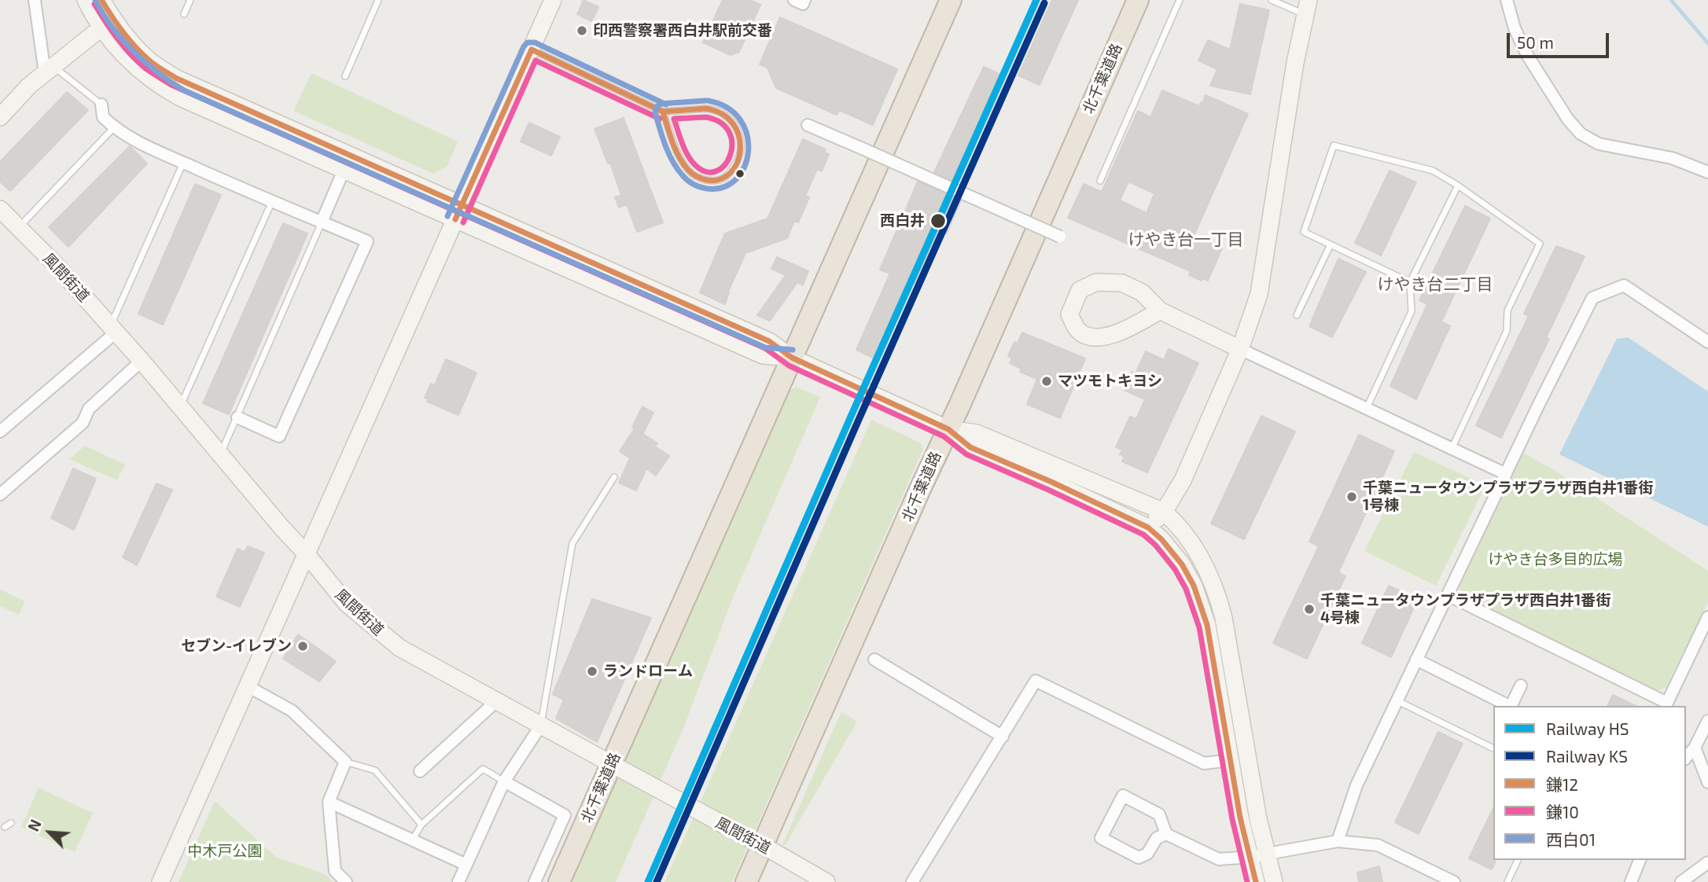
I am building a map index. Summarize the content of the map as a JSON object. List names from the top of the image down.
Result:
{
  "streets": {
    "highway": ["北千葉道路"],
    "street": ["風間街道"]
  },
  "districts": ["けやき台一丁目", "けやき台二丁目"],
  "parks": ["けやき台多目的広場", "中木戸公園"],
  "places": [
    "印西警察署西白井駅前交番",
    "西白井",
    "マツモトキヨシ",
    "千葉ニュータウンプラザプラザ西白井1番街 1号棟",
    "千葉ニュータウンプラザプラザ西白井1番街 4号棟",
    "セブン-イレブン",
    "ランドローム"
  ],
  "lines": [
    "rail line HS",
    "transit line 鎌12",
    "transit line 西白01",
    "rail line KS",
    "transit line 鎌10"
  ],
  "legend": [
    "Railway HS",
    "Railway KS",
    "鎌12",
    "鎌10",
    "西白01"
  ],
  "scale_bar": "50 m",
  "north": "top left"
}
